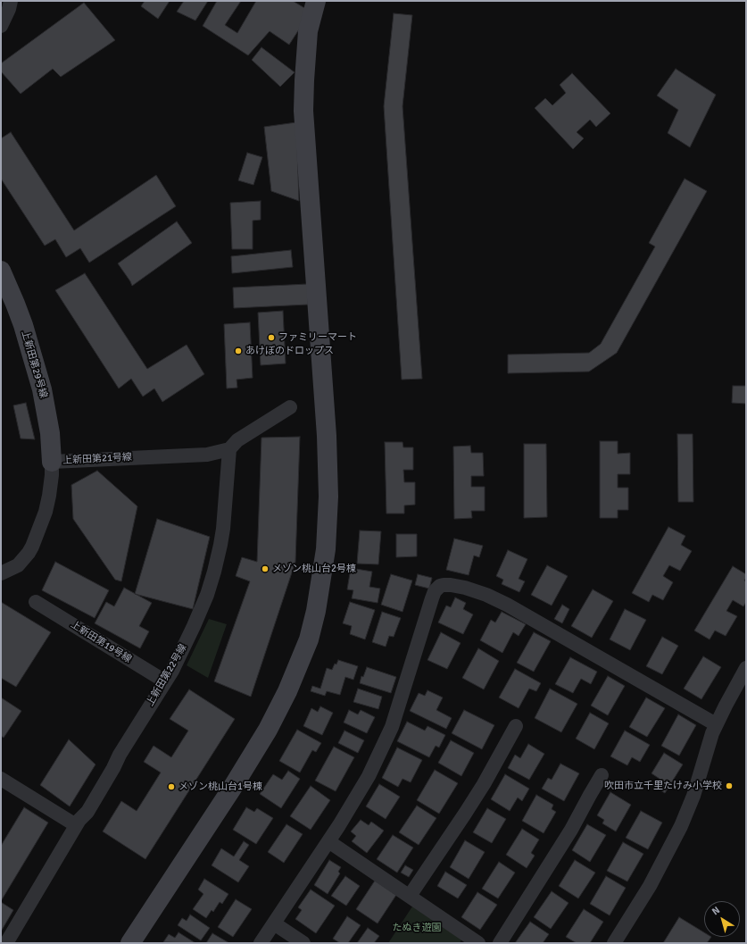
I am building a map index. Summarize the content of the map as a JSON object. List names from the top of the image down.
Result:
{
  "streets": {
    "street": [
      "上新田第29号線",
      "上新田第21号線",
      "上新田第19号線",
      "上新田第22号線"
    ]
  },
  "crossings": [
    ["上新田第29号線", "上新田第21号線"],
    ["上新田第21号線", "上新田第22号線"],
    ["上新田第19号線", "上新田第22号線"]
  ],
  "parks": ["たぬき遊園"],
  "places": [
    "ファミリーマート",
    "あけぼのドロップス",
    "メゾン桃山台2号棟",
    "吹田市立千里たけみ小学校",
    "メゾン桃山台1号棟"
  ],
  "north": "top left"
}
